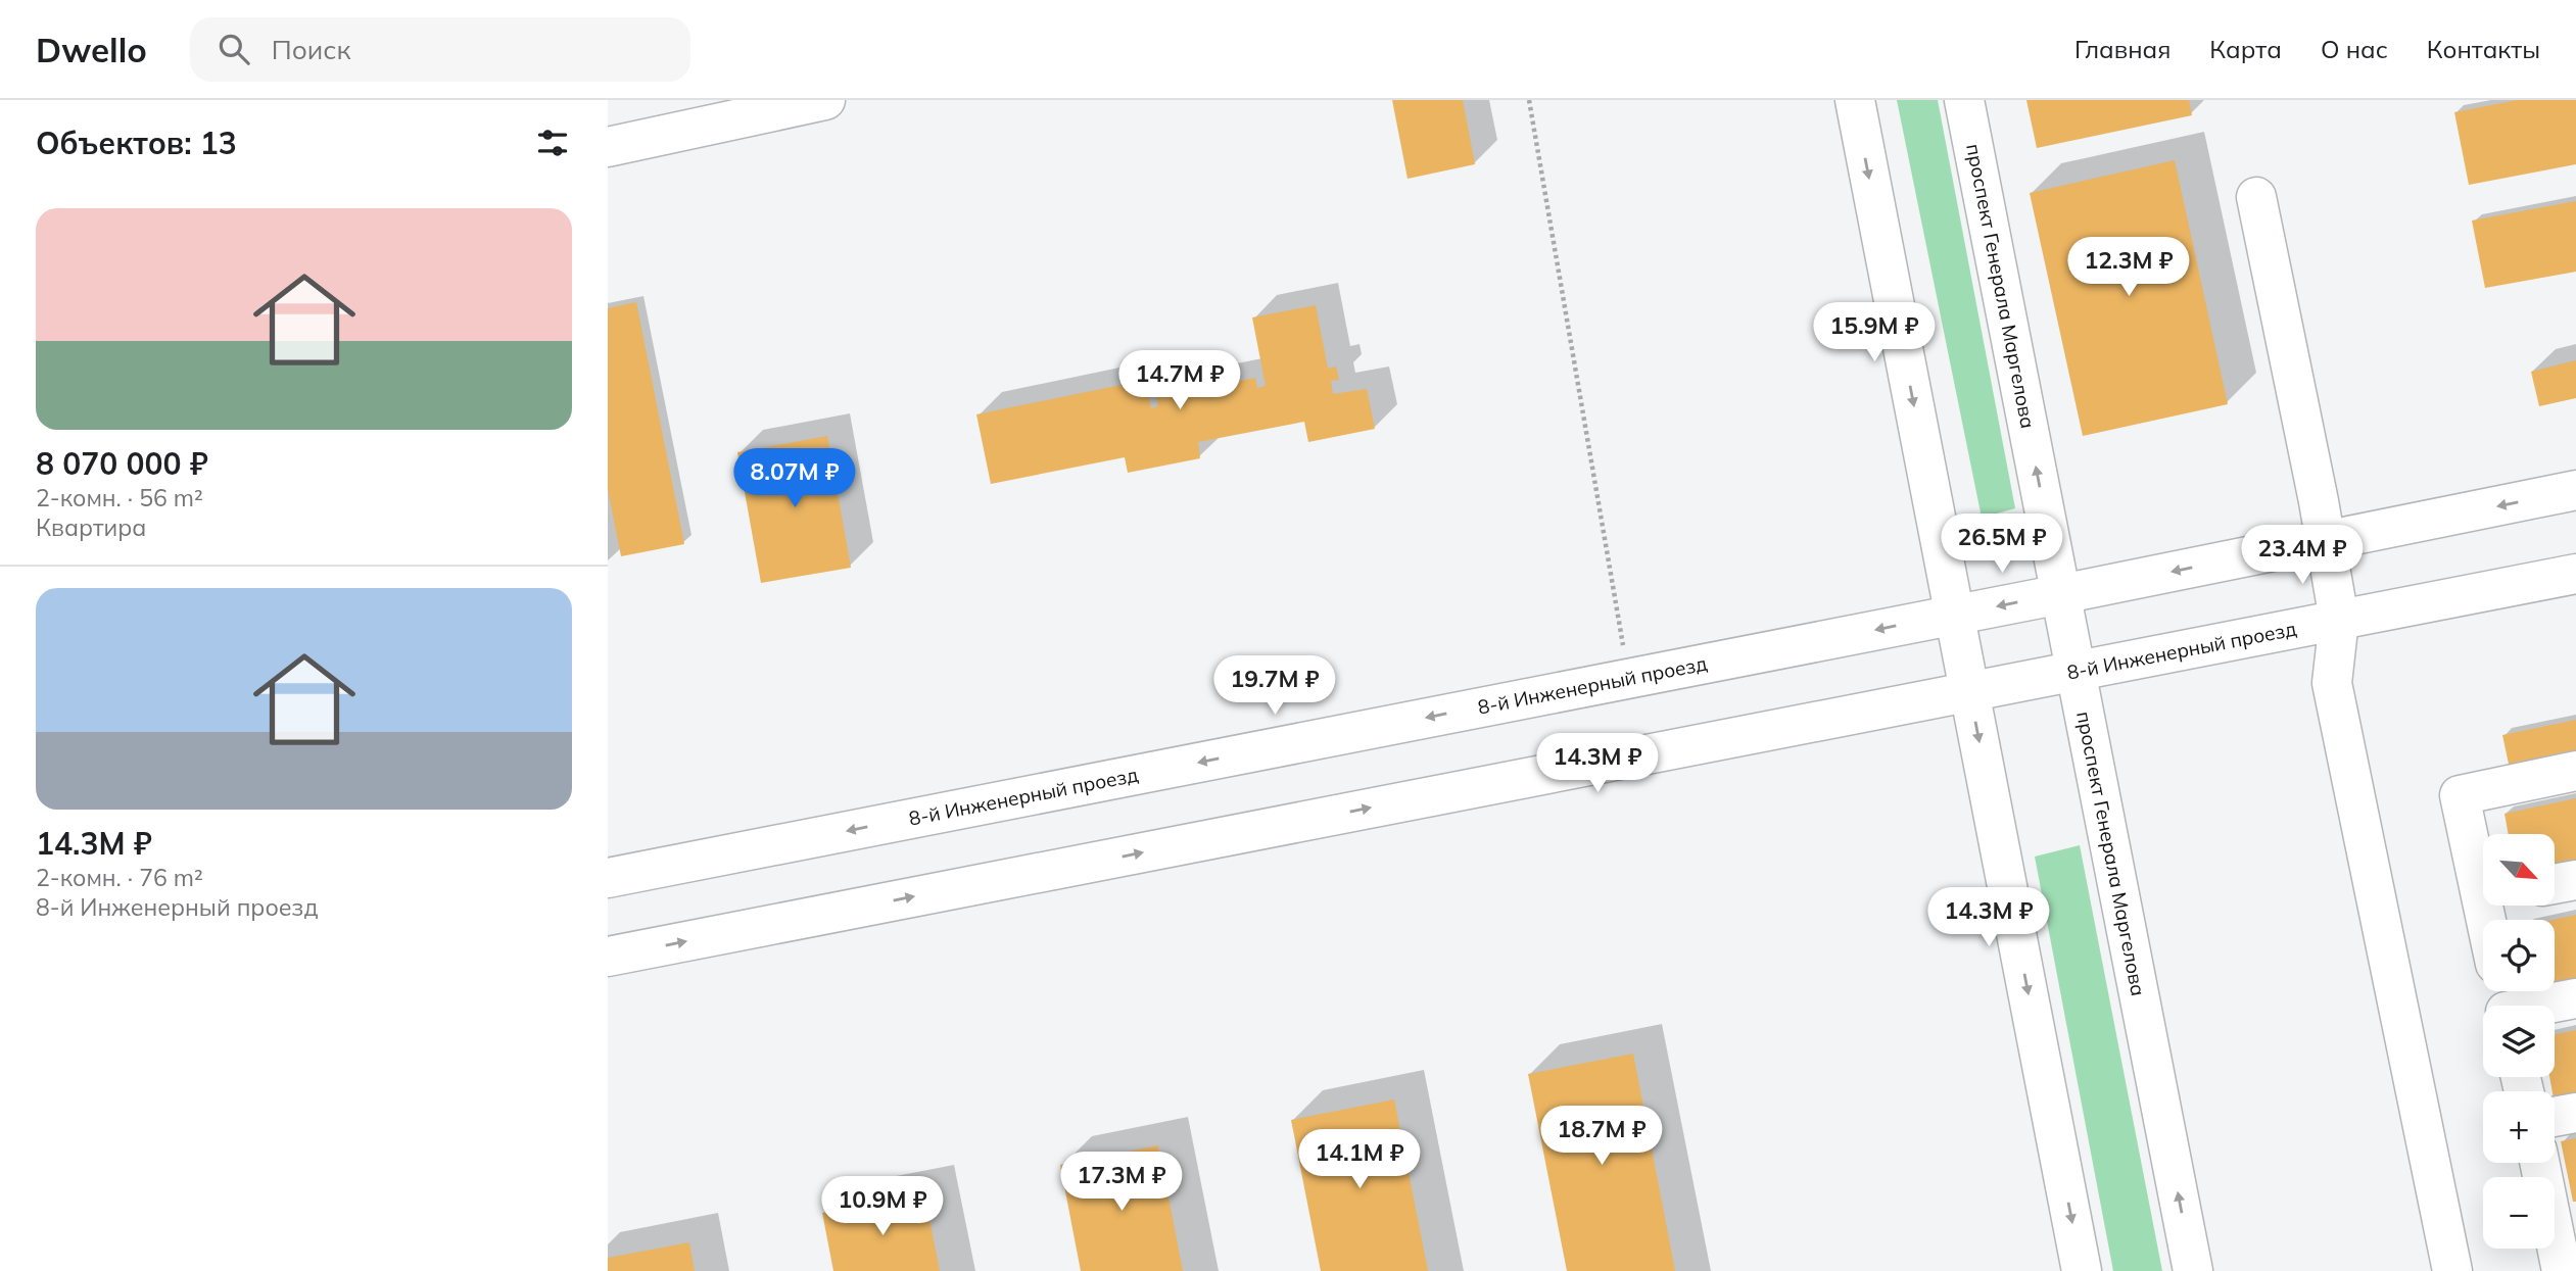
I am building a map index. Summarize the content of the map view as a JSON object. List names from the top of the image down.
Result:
{
  "streets": {
    "street": ["проспект Генерала Маргелова", "8-й Инженерный проезд"]
  },
  "crossings": [
    ["проспект Генерала Маргелова", "8-й Инженерный проезд"]
  ],
  "north": "bottom right",
  "page": {
    "header": "Dwello",
    "search": "Поиск",
    "nav": [
      "Главная",
      "Карта",
      "О нас",
      "Контакты"
    ],
    "heading": "Объектов: 13",
    "list": [
      {
        "name": "8 070 000 ₽",
        "note": "2-комн. · 56 m² · Квартира"
      },
      {
        "name": "14.3M ₽",
        "note": "2-комн. · 76 m² · 8-й Инженерный проезд"
      }
    ],
    "price": [
      "12.3M ₽",
      "15.9M ₽",
      "14.7M ₽",
      "8.07M ₽",
      "26.5M ₽",
      "23.4M ₽",
      "19.7M ₽",
      "14.3M ₽",
      "14.3M ₽",
      "18.7M ₽",
      "14.1M ₽",
      "17.3M ₽",
      "10.9M ₽"
    ],
    "map_buttons": ["+", "−"]
  }
}
